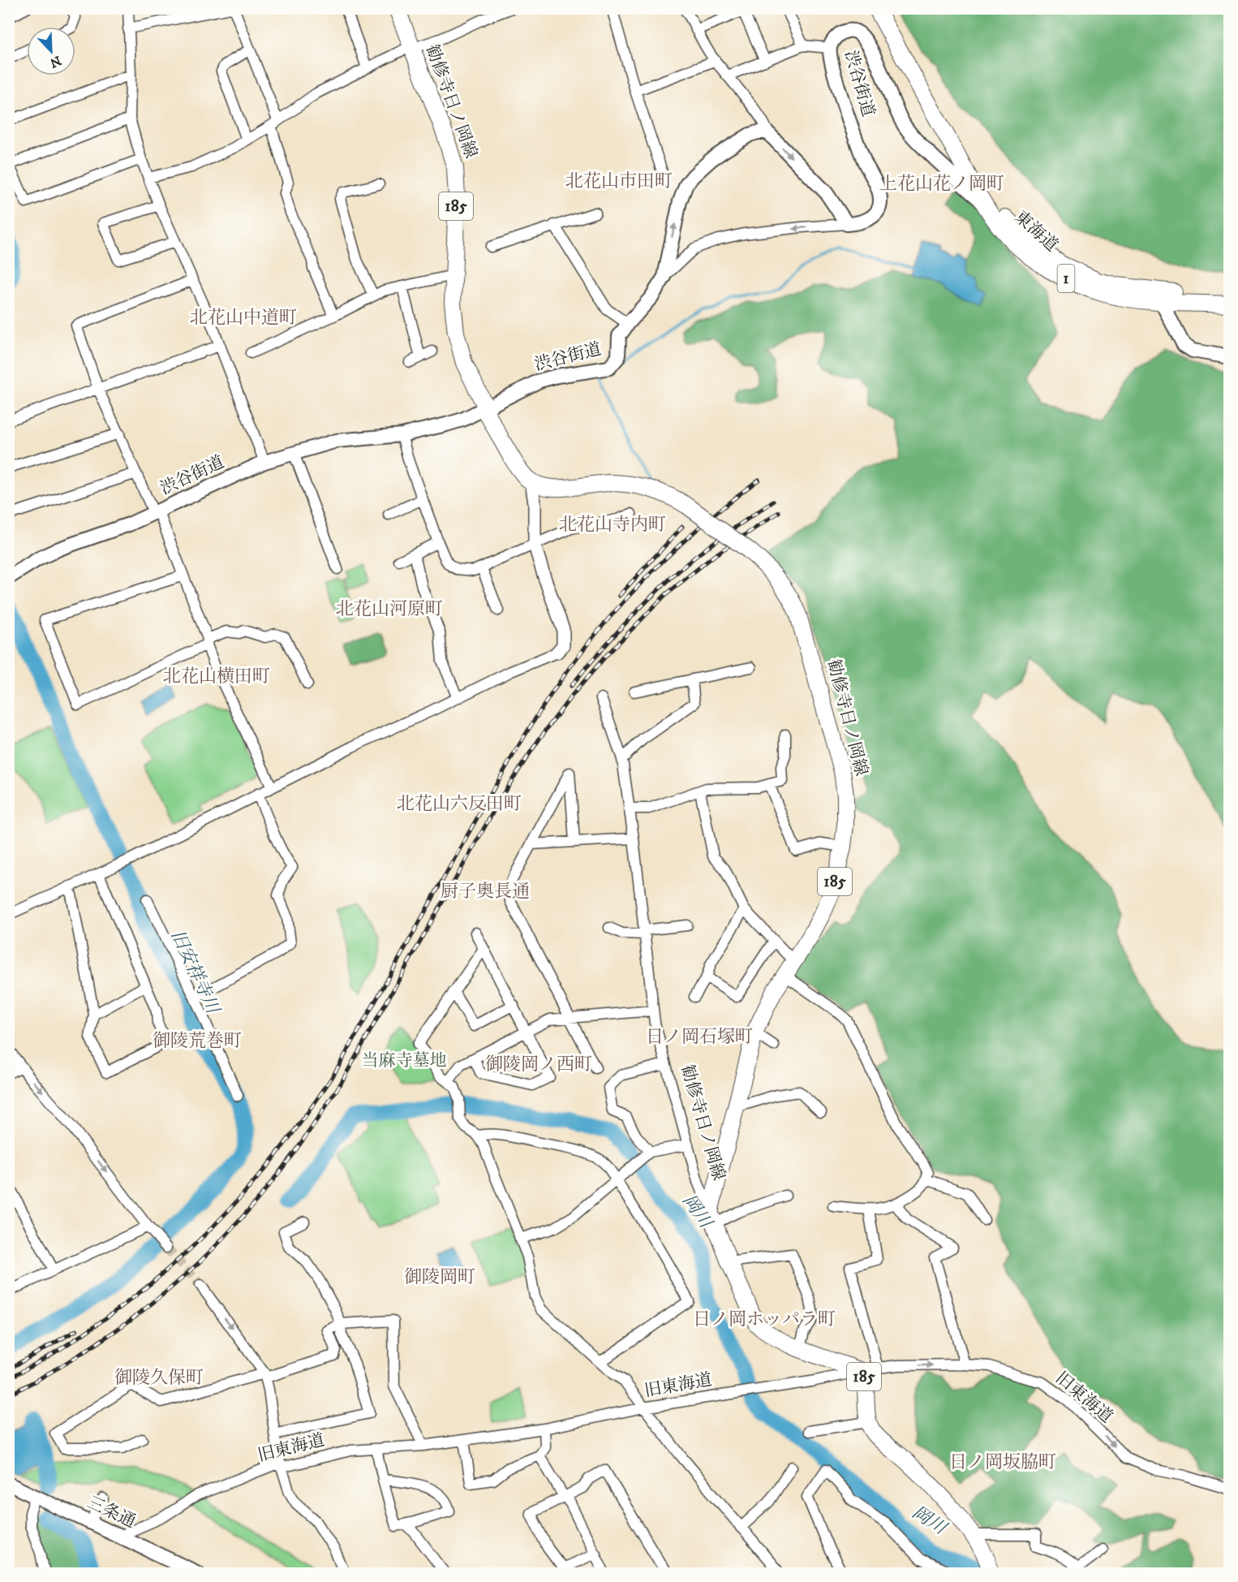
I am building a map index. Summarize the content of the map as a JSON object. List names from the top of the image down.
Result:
{
  "streets": {
    "main road": [
      "渋谷街道",
      "勧修寺日ノ岡線",
      "185",
      "東海道",
      "1",
      "三条通"
    ],
    "street": ["旧東海道"]
  },
  "crossings": [
    ["渋谷街道", "勧修寺日ノ岡線"],
    ["渋谷街道", "東海道"],
    ["勧修寺日ノ岡線", "185"],
    ["勧修寺日ノ岡線", "旧東海道"],
    ["185", "旧東海道"],
    ["旧東海道", "三条通"]
  ],
  "districts": [
    "北花山市田町",
    "上花山花ノ岡町",
    "北花山中道町",
    "北花山寺内町",
    "北花山河原町",
    "北花山横田町",
    "北花山六反田町",
    "厨子奥長通",
    "日ノ岡石塚町",
    "御陵荒巻町",
    "御陵岡ノ西町",
    "御陵岡町",
    "日ノ岡ホッパラ町",
    "御陵久保町",
    "日ノ岡坂脇町"
  ],
  "water": ["旧安祥寺川", "岡川"],
  "parks": ["当麻寺墓地"],
  "north": "bottom right"
}
